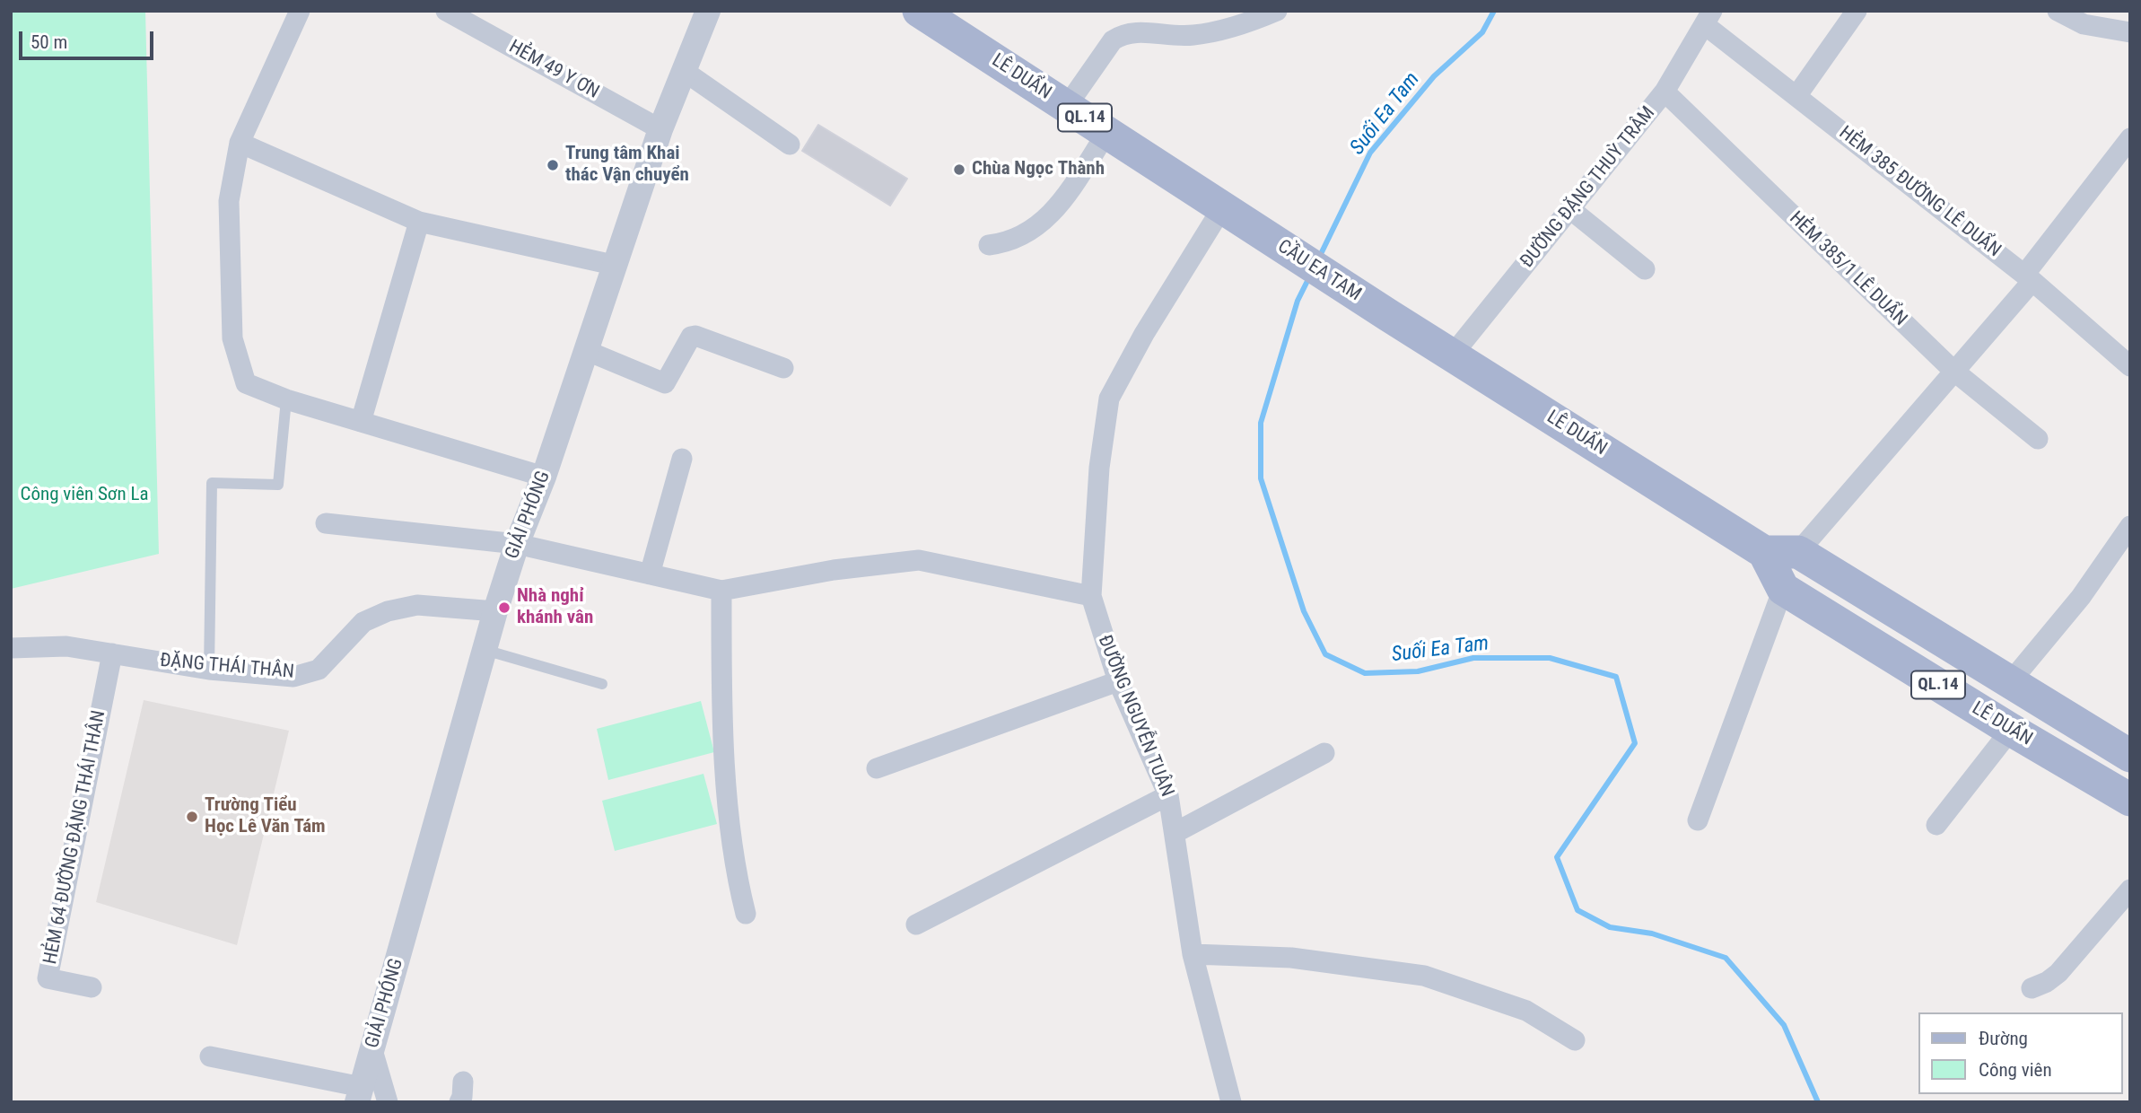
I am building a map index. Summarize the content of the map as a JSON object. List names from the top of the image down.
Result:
{
  "streets": {
    "main road": ["LÊ DUẨN", "QL.14", "CẦU EA TAM"],
    "street": [
      "HẺM 49 Y ƠN",
      "ĐƯỜNG ĐẶNG THUỲ TRÂM",
      "HẺM 385 ĐƯỜNG LÊ DUẨN",
      "HẺM 385/1 LÊ DUẨN",
      "GIẢI PHÓNG",
      "ĐẶNG THÁI THÂN",
      "ĐƯỜNG NGUYỄN TUÂN",
      "HẺM 64 ĐƯỜNG ĐẶNG THÁI THÂN"
    ]
  },
  "crossings": [
    ["HẺM 49 Y ƠN", "GIẢI PHÓNG"],
    ["LÊ DUẨN", "ĐƯỜNG ĐẶNG THUỲ TRÂM"],
    ["LÊ DUẨN", "CẦU EA TAM"],
    ["LÊ DUẨN", "ĐƯỜNG NGUYỄN TUÂN"],
    ["ĐƯỜNG ĐẶNG THUỲ TRÂM", "HẺM 385 ĐƯỜNG LÊ DUẨN"],
    ["ĐƯỜNG ĐẶNG THUỲ TRÂM", "HẺM 385/1 LÊ DUẨN"],
    ["GIẢI PHÓNG", "ĐẶNG THÁI THÂN"],
    ["ĐẶNG THÁI THÂN", "HẺM 64 ĐƯỜNG ĐẶNG THÁI THÂN"]
  ],
  "water": ["Suối Ea Tam"],
  "parks": ["Công viên Sơn La"],
  "places": [
    "Trung tâm Khai thác Vận chuyển",
    "Chùa Ngọc Thành",
    "Nhà nghỉ khánh vân",
    "Trường Tiểu Học Lê Văn Tám"
  ],
  "legend": ["Đường", "Công viên"],
  "scale_bar": "50 m"
}
